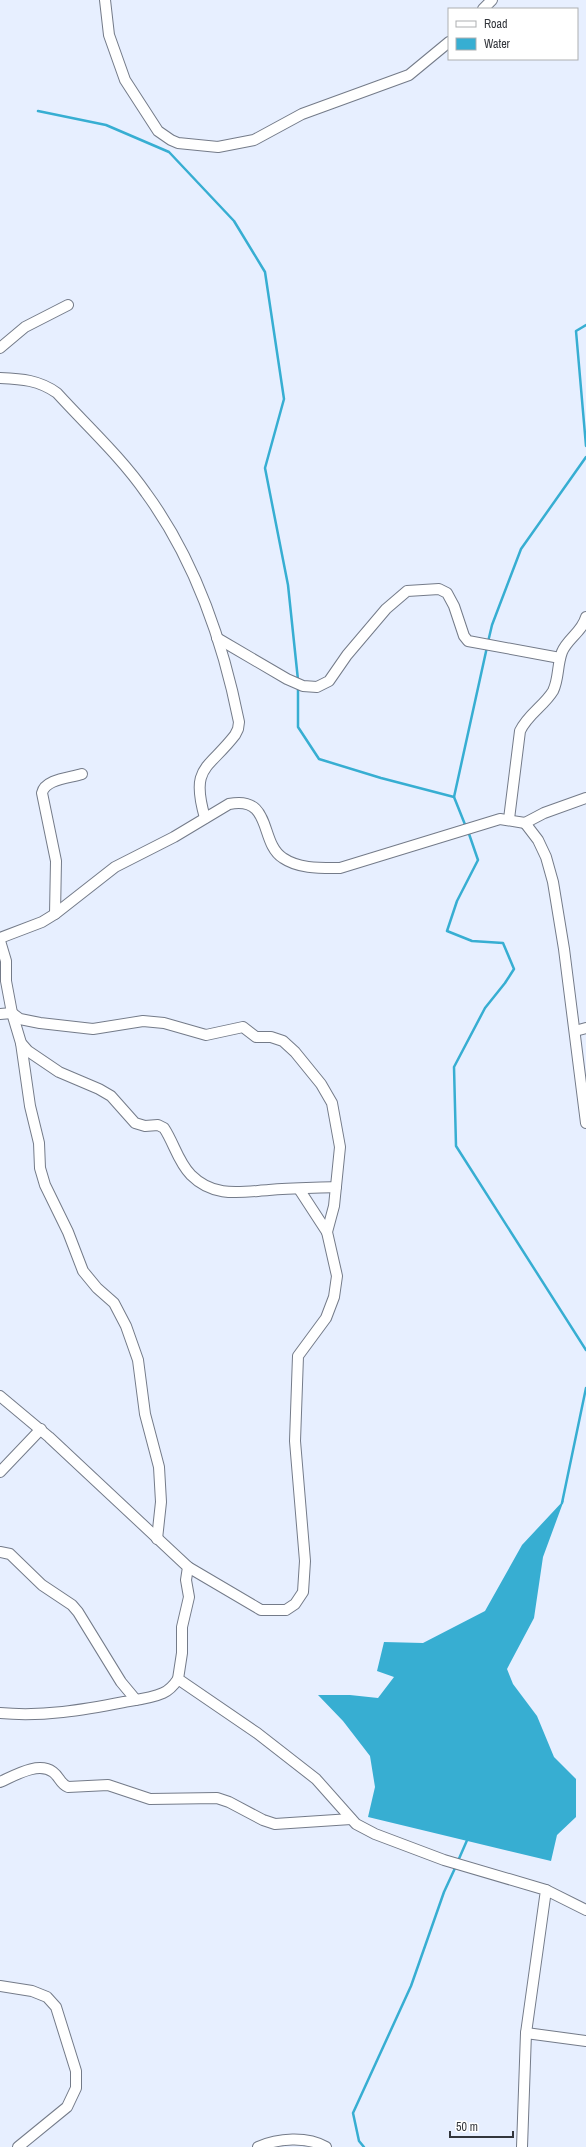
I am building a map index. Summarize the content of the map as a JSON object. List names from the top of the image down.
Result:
{
  "legend": ["Road", "Water"],
  "scale_bar": "50 m"
}
